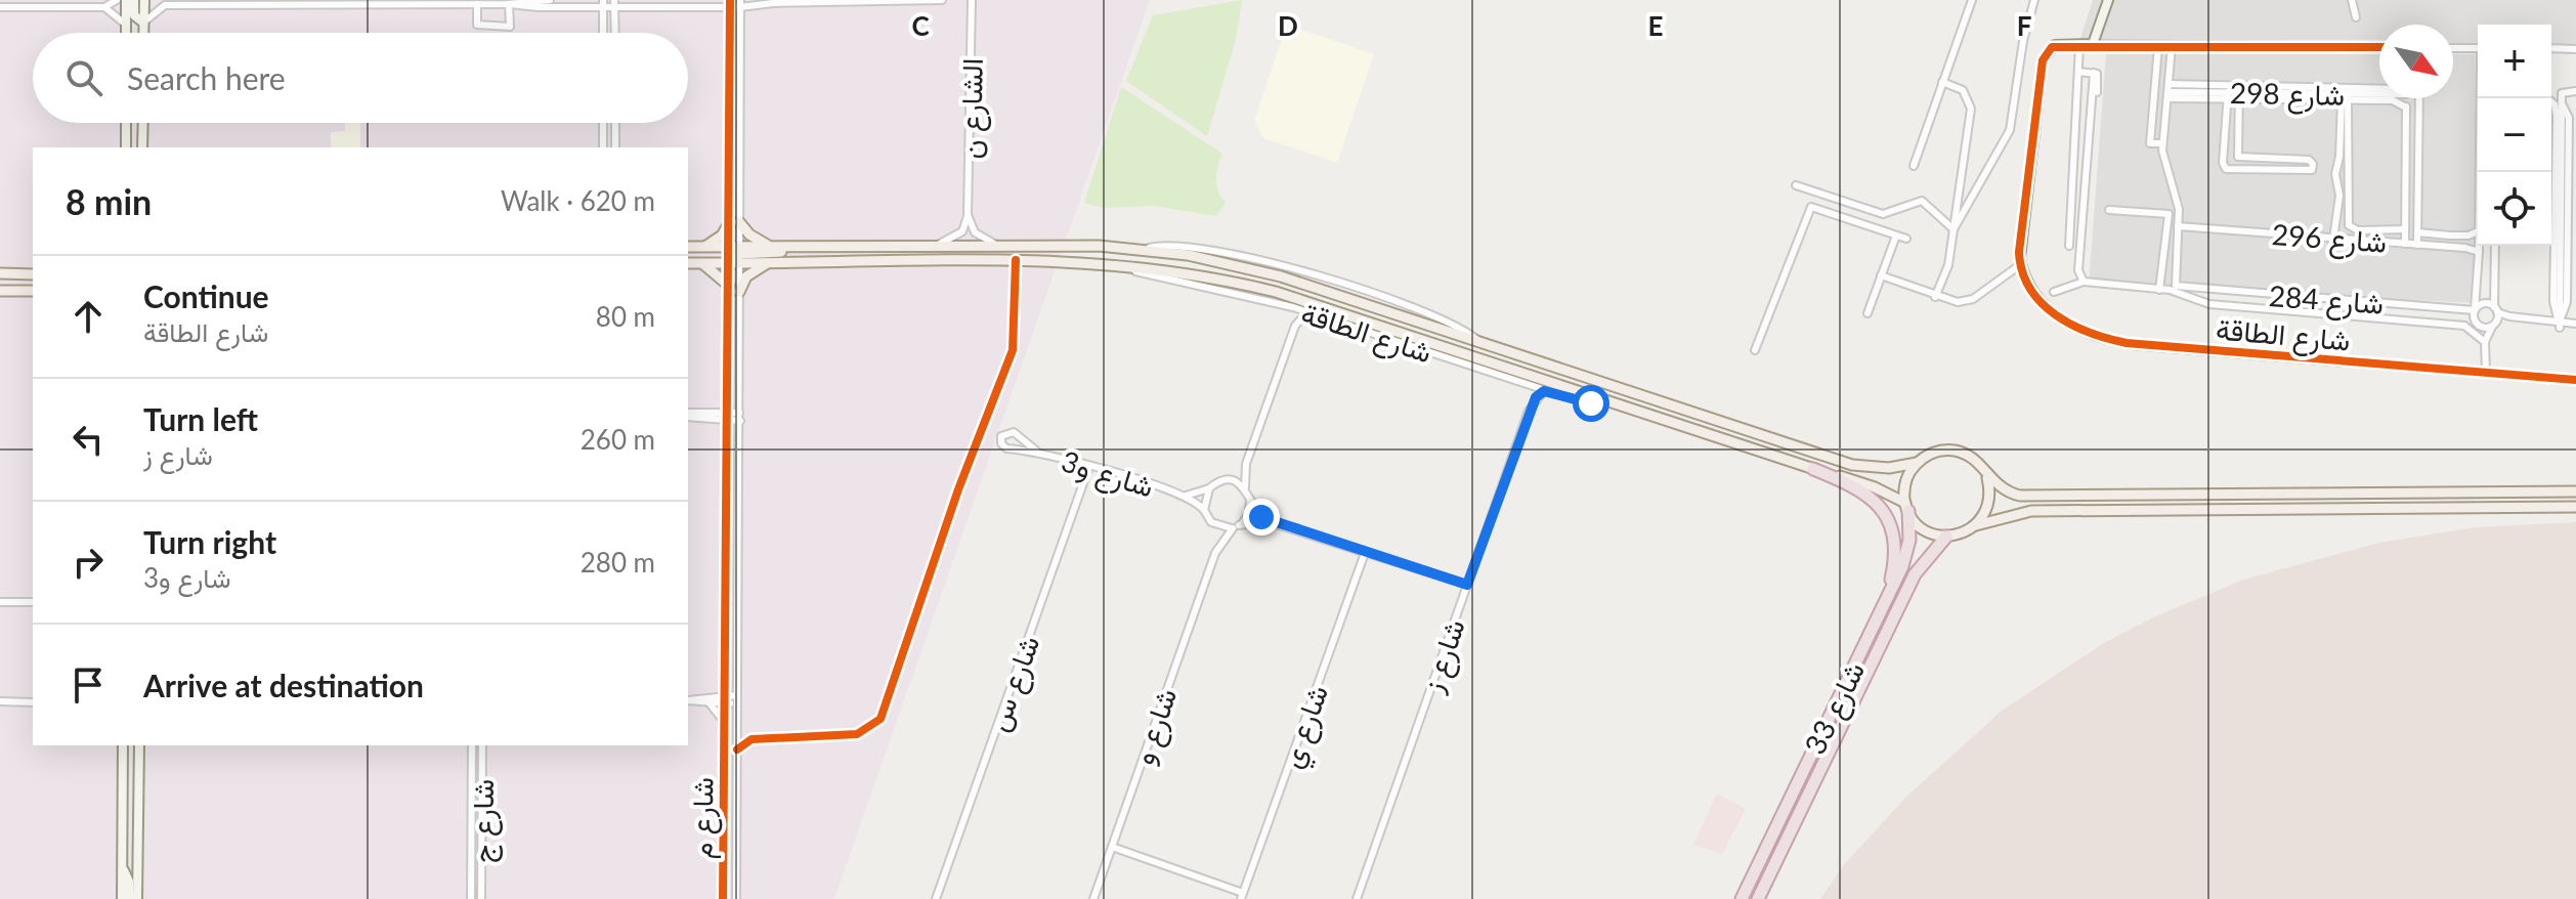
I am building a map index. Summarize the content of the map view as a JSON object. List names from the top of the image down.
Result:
{
  "streets": {
    "highway": ["شارع 33"],
    "main road": ["شارع الطاقة"],
    "street": [
      "شارع 298",
      "الشارع ن",
      "شارع 296",
      "شارع 284",
      "شارع و3",
      "شارع ز",
      "شارع س",
      "شارع و",
      "شارع ي",
      "شارع م",
      "شارع ج"
    ]
  },
  "crossings": [
    ["شارع 296", "شارع 284"],
    ["شارع الطاقة", "شارع ز"],
    ["شارع الطاقة", "شارع 33"],
    ["شارع الطاقة", "شارع م"],
    ["شارع و3", "شارع س"],
    ["شارع و3", "شارع و"]
  ],
  "north": "bottom right",
  "page": {
    "map_buttons": ["+", "−"],
    "search": "Search here",
    "heading": ["8 min", "Walk · 620 m"],
    "list": [
      ["Continue", "شارع الطاقة", "80 m"],
      ["Turn left", "شارع ز", "260 m"],
      ["Turn right", "شارع و3", "280 m"],
      "Arrive at destination"
    ]
  },
  "grid": {
    "columns": [
      "C",
      "D",
      "E",
      "F"
    ]
  }
}
